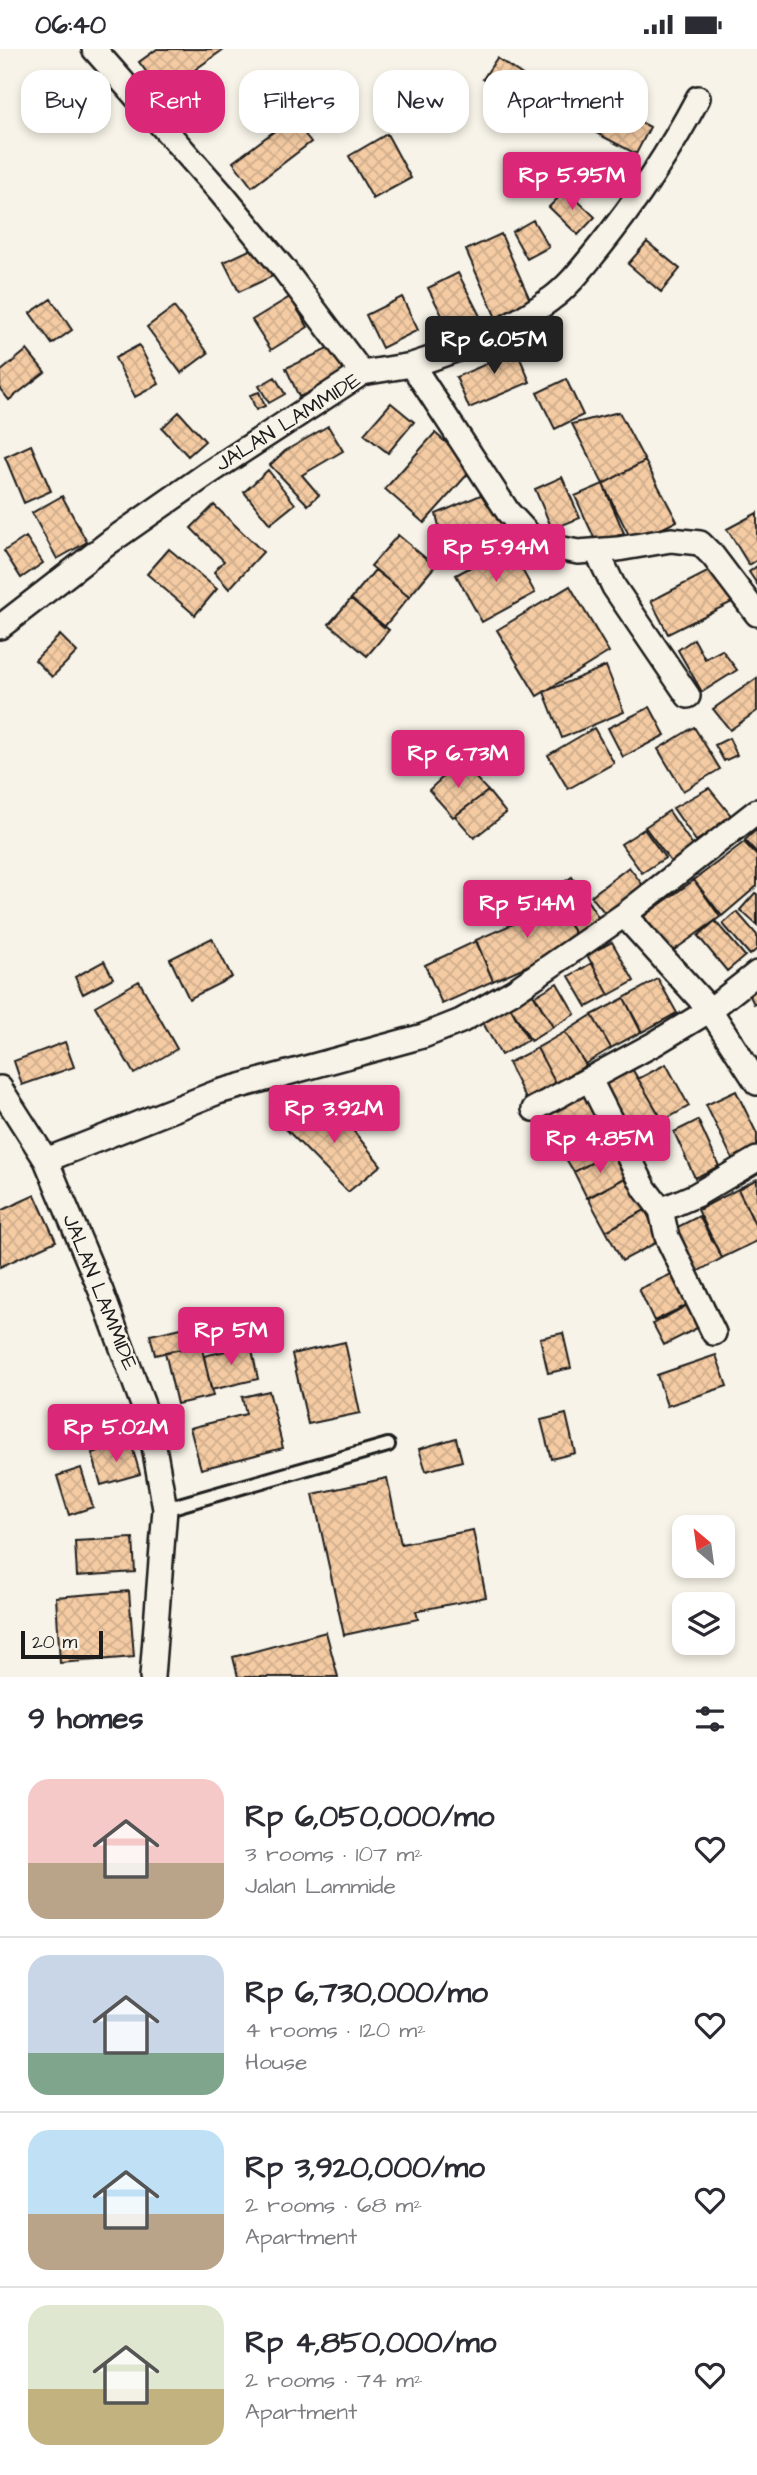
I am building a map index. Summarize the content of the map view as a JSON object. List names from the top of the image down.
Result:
{
  "streets": {
    "street": ["JALAN LAMMIDE"]
  },
  "scale_bar": "20 m",
  "north": "top left",
  "page": {
    "status": "06:40",
    "chip": [
      "Buy",
      "Rent",
      "Filters",
      "New",
      "Apartment"
    ],
    "price": [
      "Rp 5.95M",
      "Rp 6.05M",
      "Rp 5.94M",
      "Rp 6.73M",
      "Rp 5.14M",
      "Rp 3.92M",
      "Rp 4.85M",
      "Rp 5M",
      "Rp 5.02M"
    ],
    "scale": "20 m",
    "heading": "9 homes",
    "list": [
      {
        "name": "Rp 6,050,000/mo",
        "note": "3 rooms · 107 m² · Jalan Lammide"
      },
      {
        "name": "Rp 6,730,000/mo",
        "note": "4 rooms · 120 m² · House"
      },
      {
        "name": "Rp 3,920,000/mo",
        "note": "2 rooms · 68 m² · Apartment"
      },
      {
        "name": "Rp 4,850,000/mo",
        "note": "2 rooms · 74 m² · Apartment"
      }
    ]
  }
}
